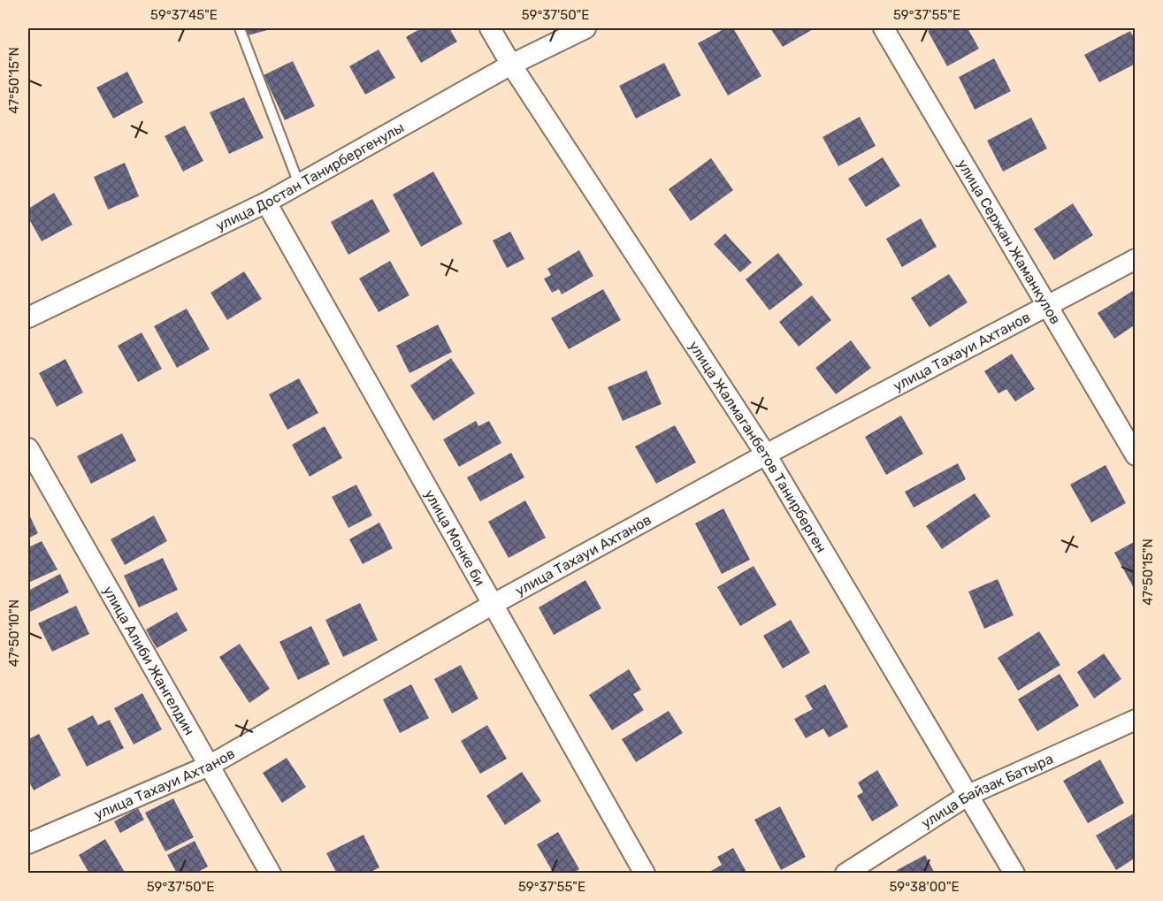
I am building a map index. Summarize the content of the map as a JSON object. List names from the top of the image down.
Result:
{
  "streets": {
    "street": [
      "улица Достан Танирбергенулы",
      "улица Сержан Жаманкулов",
      "улица Тахауи Ахтанов",
      "улица Жалмаганбетов Танирберген",
      "улица Монке би",
      "улица Алиби Жангелдин",
      "улица Байзак Батыра"
    ]
  },
  "crossings": [
    ["улица Достан Танирбергенулы", "улица Жалмаганбетов Танирберген"],
    ["улица Достан Танирбергенулы", "улица Монке би"],
    ["улица Сержан Жаманкулов", "улица Тахауи Ахтанов"],
    ["улица Тахауи Ахтанов", "улица Жалмаганбетов Танирберген"],
    ["улица Тахауи Ахтанов", "улица Монке би"],
    ["улица Тахауи Ахтанов", "улица Алиби Жангелдин"],
    ["улица Жалмаганбетов Танирберген", "улица Байзак Батыра"]
  ],
  "coordinates": [
    "59°37'45\"E",
    "59°37'50\"E",
    "59°37'55\"E",
    "47°50'15\"N",
    "47°50'10\"N",
    "59°38'00\"E"
  ]
}
